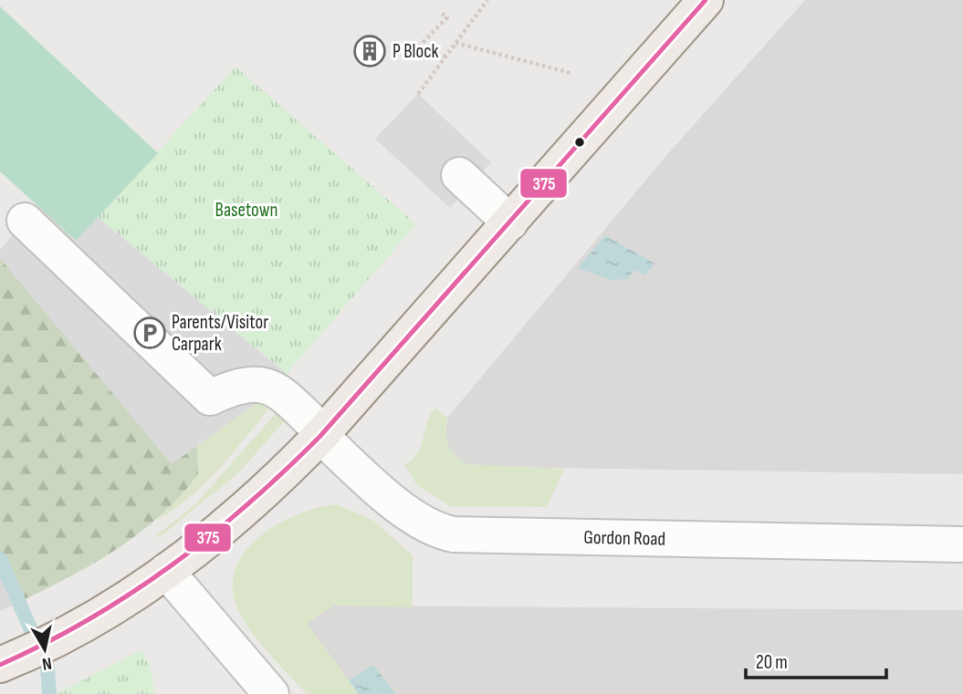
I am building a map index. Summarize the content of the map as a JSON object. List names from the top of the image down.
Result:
{
  "streets": {
    "street": ["Gordon Road"]
  },
  "parks": ["Basetown"],
  "places": {
    "building": ["P Block"],
    "parking": ["Parents/Visitor Carpark"]
  },
  "lines": ["transit line 375"],
  "scale_bar": "20 m",
  "north": "bottom"
}
